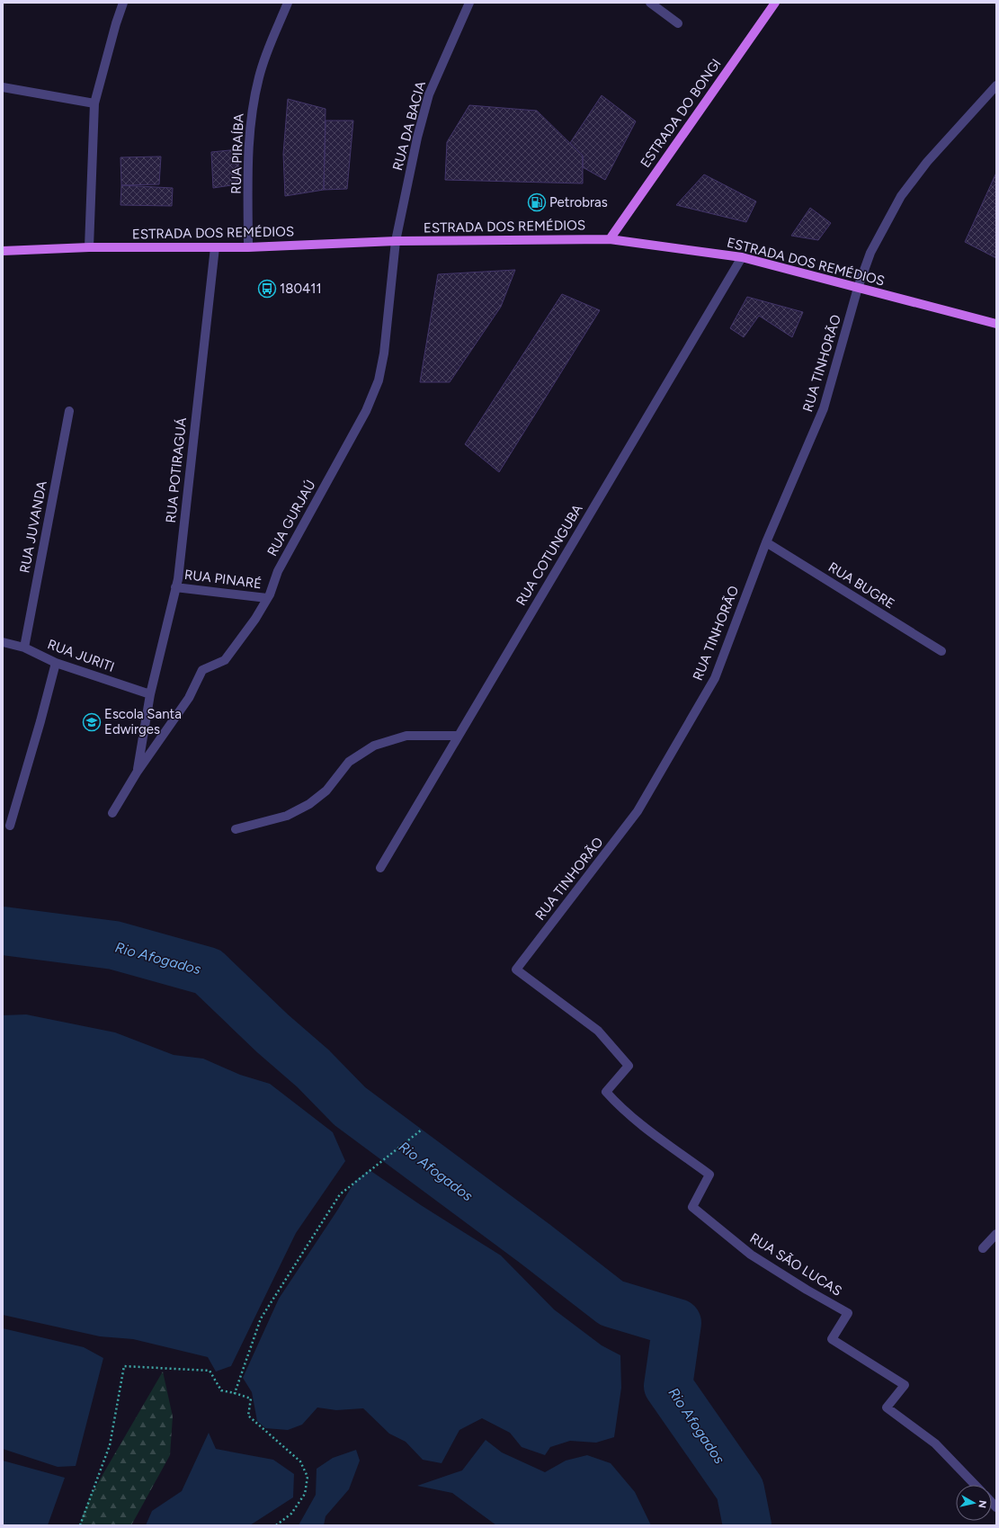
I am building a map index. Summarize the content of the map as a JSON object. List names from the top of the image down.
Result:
{
  "streets": {
    "main road": ["ESTRADA DO BONGI", "ESTRADA DOS REMÉDIOS"],
    "street": [
      "RUA DA BACIA",
      "RUA PIRAÍBA",
      "RUA TINHORÃO",
      "RUA POTIRAGUÁ",
      "RUA GURJAÚ",
      "RUA JUVANDA",
      "RUA COTUNGUBA",
      "RUA PINARÉ",
      "RUA BUGRE",
      "RUA JURITI",
      "RUA SÃO LUCAS"
    ]
  },
  "crossings": [
    ["ESTRADA DO BONGI", "ESTRADA DOS REMÉDIOS"],
    ["RUA DA BACIA", "ESTRADA DOS REMÉDIOS"],
    ["RUA DA BACIA", "RUA GURJAÚ"],
    ["RUA PIRAÍBA", "ESTRADA DOS REMÉDIOS"],
    ["ESTRADA DOS REMÉDIOS", "RUA TINHORÃO"],
    ["ESTRADA DOS REMÉDIOS", "RUA POTIRAGUÁ"],
    ["ESTRADA DOS REMÉDIOS", "RUA GURJAÚ"],
    ["ESTRADA DOS REMÉDIOS", "RUA COTUNGUBA"],
    ["RUA TINHORÃO", "RUA BUGRE"],
    ["RUA TINHORÃO", "RUA SÃO LUCAS"],
    ["RUA POTIRAGUÁ", "RUA GURJAÚ"],
    ["RUA POTIRAGUÁ", "RUA PINARÉ"],
    ["RUA POTIRAGUÁ", "RUA JURITI"],
    ["RUA GURJAÚ", "RUA PINARÉ"],
    ["RUA GURJAÚ", "RUA JURITI"],
    ["RUA JUVANDA", "RUA JURITI"]
  ],
  "water": ["Rio Afogados"],
  "places": {
    "fuel station": ["Petrobras"],
    "bus stop": ["180411"],
    "school or university": ["Escola Santa Edwirges"]
  },
  "north": "right"
}
